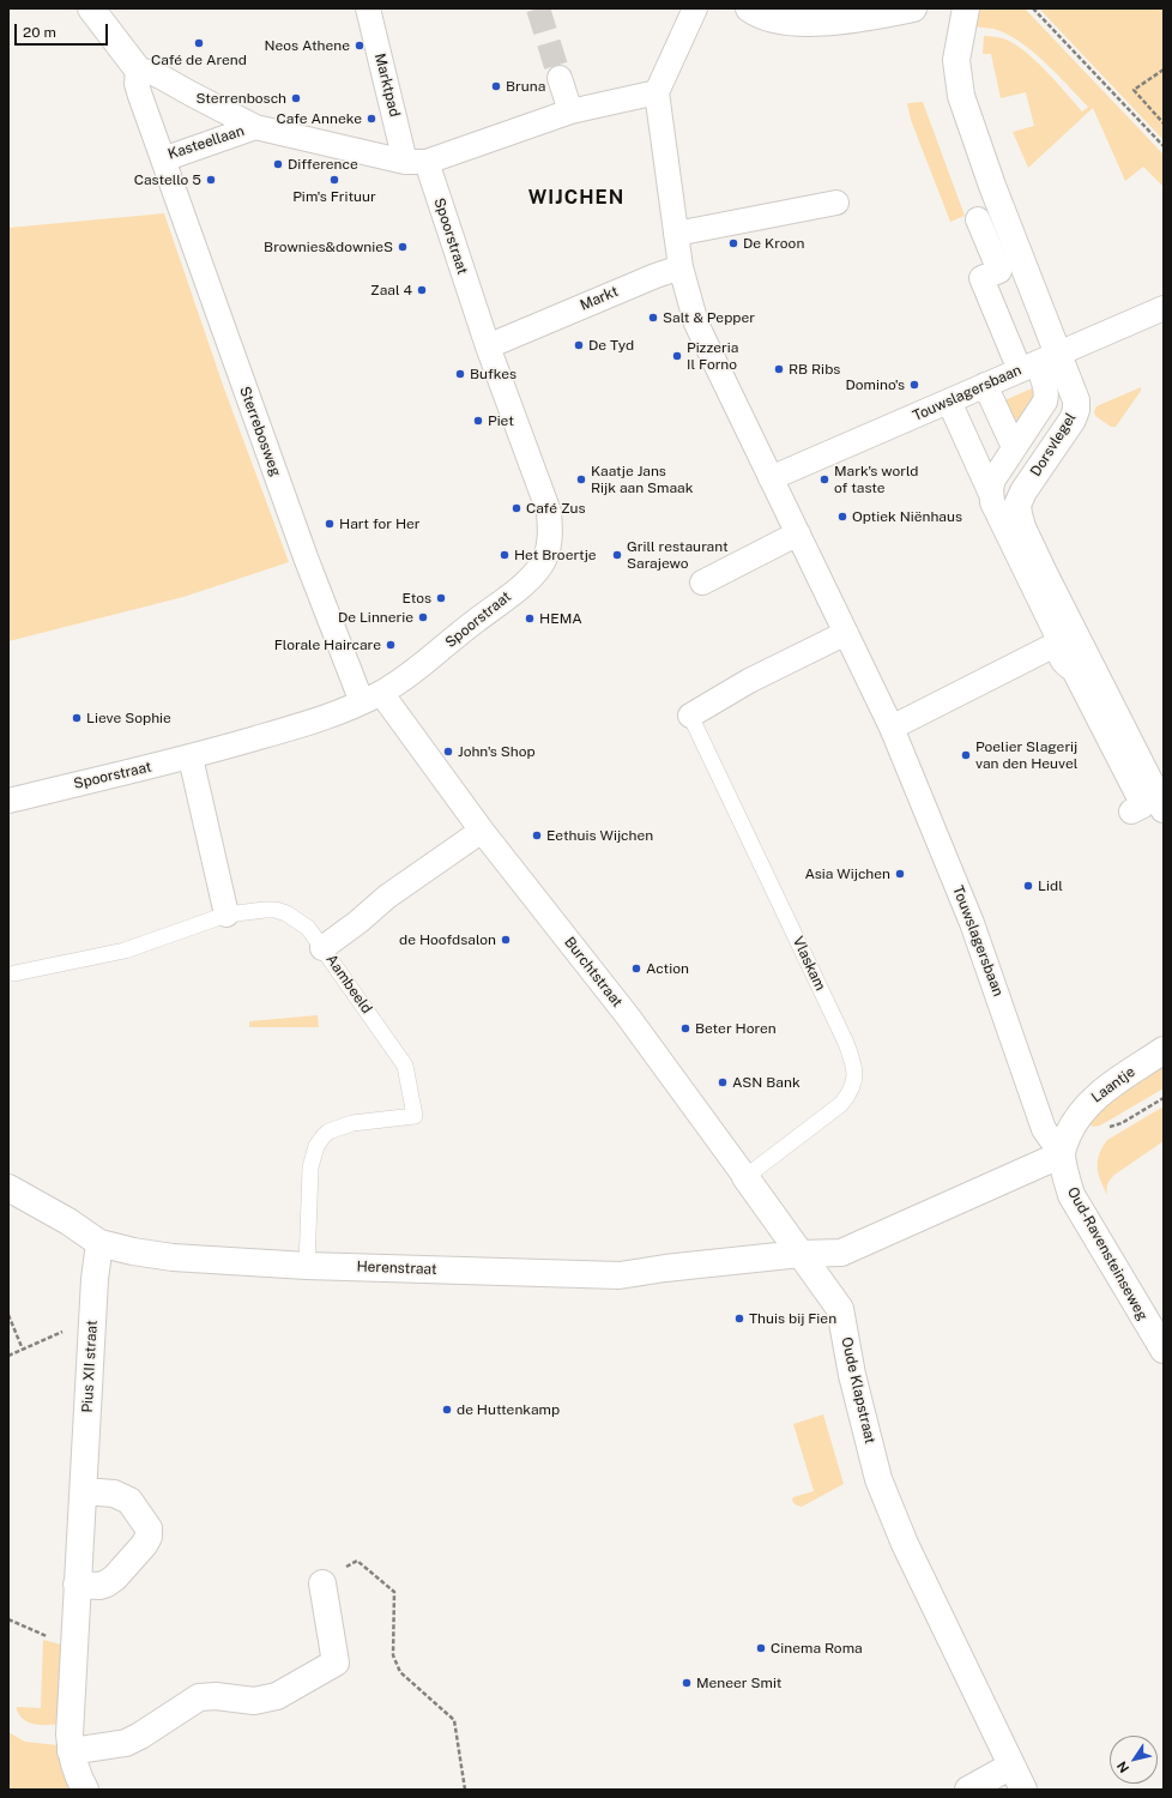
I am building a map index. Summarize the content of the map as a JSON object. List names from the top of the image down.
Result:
{
  "streets": {
    "street": [
      "Marktpad",
      "Kasteellaan",
      "Spoorstraat",
      "Markt",
      "Touwslagersbaan",
      "Sterrebosweg",
      "Dorsvlegel",
      "Burchtstraat",
      "Laantje",
      "Oud-Ravensteinseweg",
      "Herenstraat",
      "Pius XII straat",
      "Oude Klapstraat"
    ],
    "lane": ["Vlaskam", "Aambeeld"]
  },
  "crossings": [
    ["Marktpad", "Kasteellaan"],
    ["Marktpad", "Spoorstraat"],
    ["Kasteellaan", "Spoorstraat"],
    ["Kasteellaan", "Sterrebosweg"],
    ["Spoorstraat", "Markt"],
    ["Spoorstraat", "Sterrebosweg"],
    ["Spoorstraat", "Burchtstraat"],
    ["Markt", "Touwslagersbaan"],
    ["Touwslagersbaan", "Dorsvlegel"],
    ["Touwslagersbaan", "Laantje"],
    ["Touwslagersbaan", "Oud-Ravensteinseweg"],
    ["Sterrebosweg", "Burchtstraat"],
    ["Vlaskam", "Burchtstraat"],
    ["Burchtstraat", "Herenstraat"],
    ["Burchtstraat", "Oude Klapstraat"],
    ["Aambeeld", "Herenstraat"],
    ["Laantje", "Oud-Ravensteinseweg"],
    ["Herenstraat", "Pius XII straat"],
    ["Herenstraat", "Oude Klapstraat"]
  ],
  "districts": ["WIJCHEN"],
  "places": [
    "Café de Arend",
    "Neos Athene",
    "Bruna",
    "Sterrenbosch",
    "Cafe Anneke",
    "Difference",
    "Castello 5",
    "Pim's Frituur",
    "De Kroon",
    "Brownies&downieS",
    "Zaal 4",
    "Salt & Pepper",
    "De Tyd",
    "Pizzeria Il Forno",
    "RB Ribs",
    "Bufkes",
    "Domino's",
    "Piet",
    "Kaatje Jans Rijk aan Smaak",
    "Mark's world of taste",
    "Café Zus",
    "Optiek Niënhaus",
    "Hart for Her",
    "Het Broertje",
    "Grill restaurant Sarajewo",
    "Etos",
    "De Linnerie",
    "HEMA",
    "Florale Haircare",
    "Lieve Sophie",
    "John's Shop",
    "Poelier Slagerij van den Heuvel",
    "Eethuis Wijchen",
    "Asia Wijchen",
    "Lidl",
    "de Hoofdsalon",
    "Action",
    "Beter Horen",
    "ASN Bank",
    "Thuis bij Fien",
    "de Huttenkamp",
    "Cinema Roma",
    "Meneer Smit"
  ],
  "scale_bar": "20 m",
  "north": "bottom left"
}
